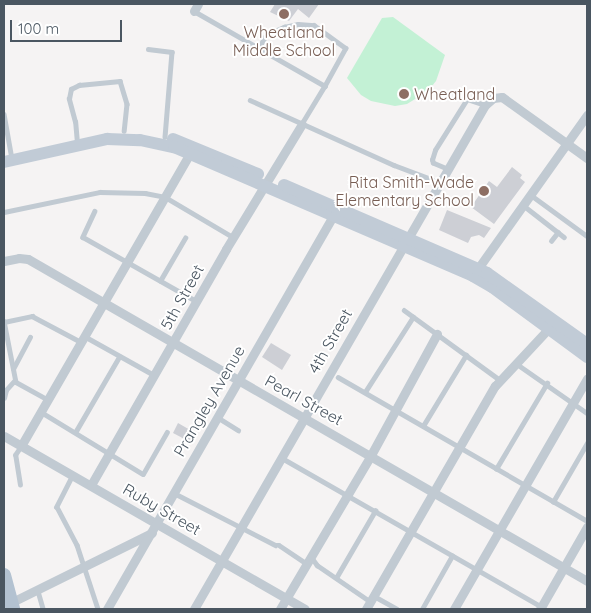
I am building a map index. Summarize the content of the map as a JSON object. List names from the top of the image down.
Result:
{
  "streets": {
    "street": [
      "5th Street",
      "4th Street",
      "Pearl Street",
      "Prangley Avenue",
      "Ruby Street"
    ]
  },
  "crossings": [
    ["5th Street", "Pearl Street"],
    ["5th Street", "Ruby Street"],
    ["4th Street", "Pearl Street"],
    ["4th Street", "Ruby Street"],
    ["Pearl Street", "Prangley Avenue"],
    ["Prangley Avenue", "Ruby Street"]
  ],
  "places": ["Wheatland Middle School", "Wheatland", "Rita Smith-Wade Elementary School"],
  "scale_bar": "100 m"
}
